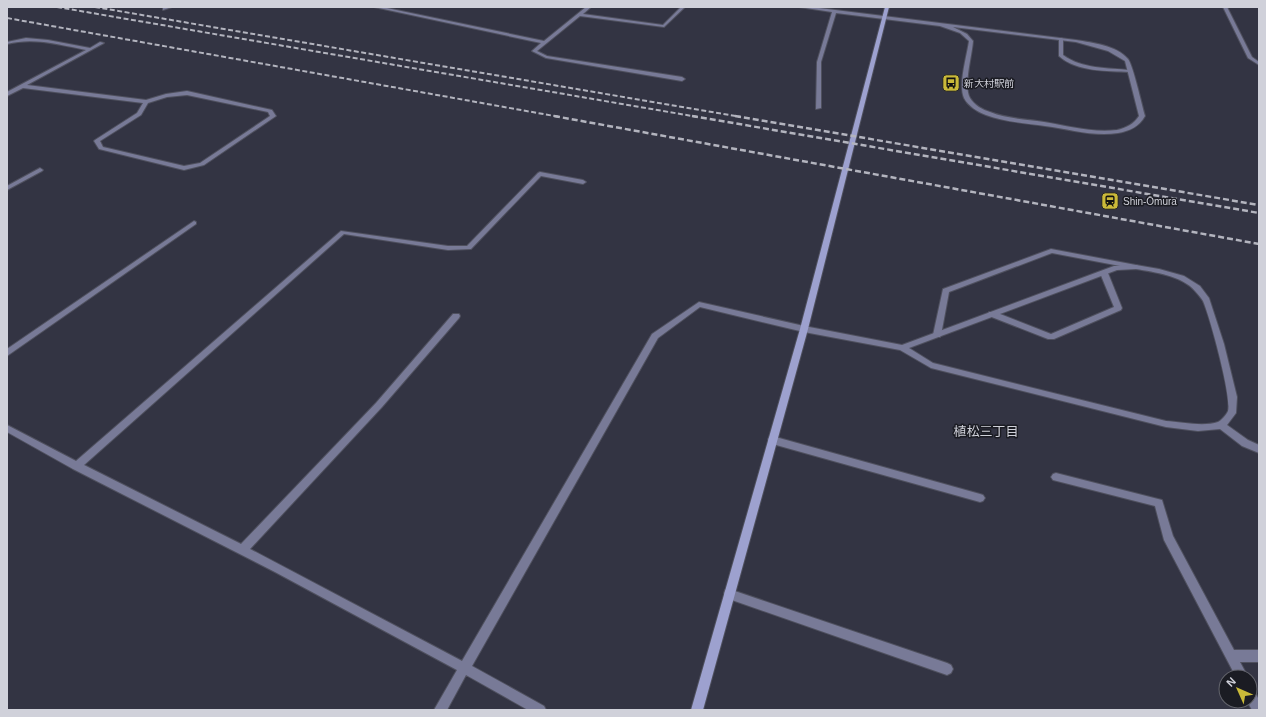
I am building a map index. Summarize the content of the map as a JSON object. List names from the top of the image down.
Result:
{
  "districts": ["植松三丁目"],
  "places": {
    "bus stop": ["新大村駅前"],
    "station": ["Shin-Ōmura"]
  },
  "north": "top left"
}
